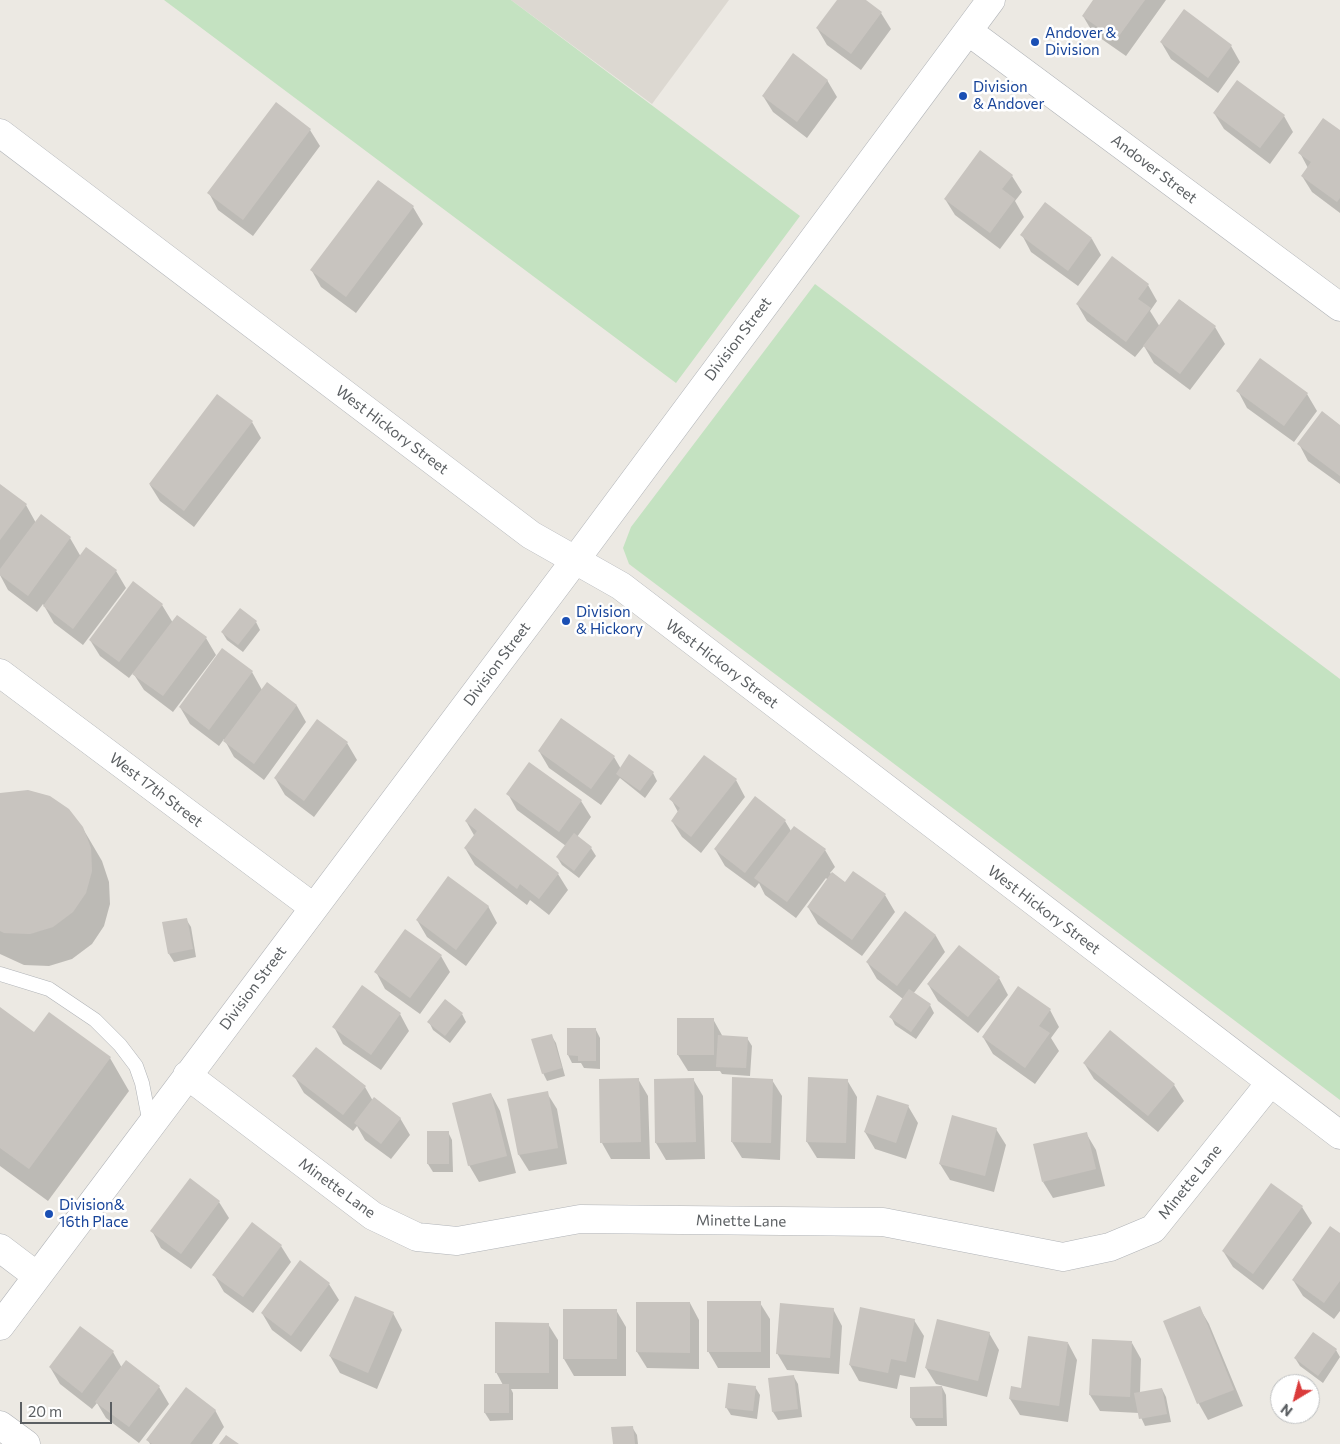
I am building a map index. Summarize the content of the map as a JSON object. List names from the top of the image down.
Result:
{
  "streets": {
    "street": [
      "Andover Street",
      "Division Street",
      "West Hickory Street",
      "West 17th Street",
      "Minette Lane"
    ]
  },
  "crossings": [
    ["Andover Street", "Division Street"],
    ["Division Street", "West Hickory Street"],
    ["Division Street", "West 17th Street"],
    ["Division Street", "Minette Lane"],
    ["West Hickory Street", "Minette Lane"]
  ],
  "places": [
    "Andover & Division",
    "Division & Andover",
    "Division & Hickory",
    "Division& 16th Place"
  ],
  "scale_bar": "20 m",
  "north": "bottom left"
}
